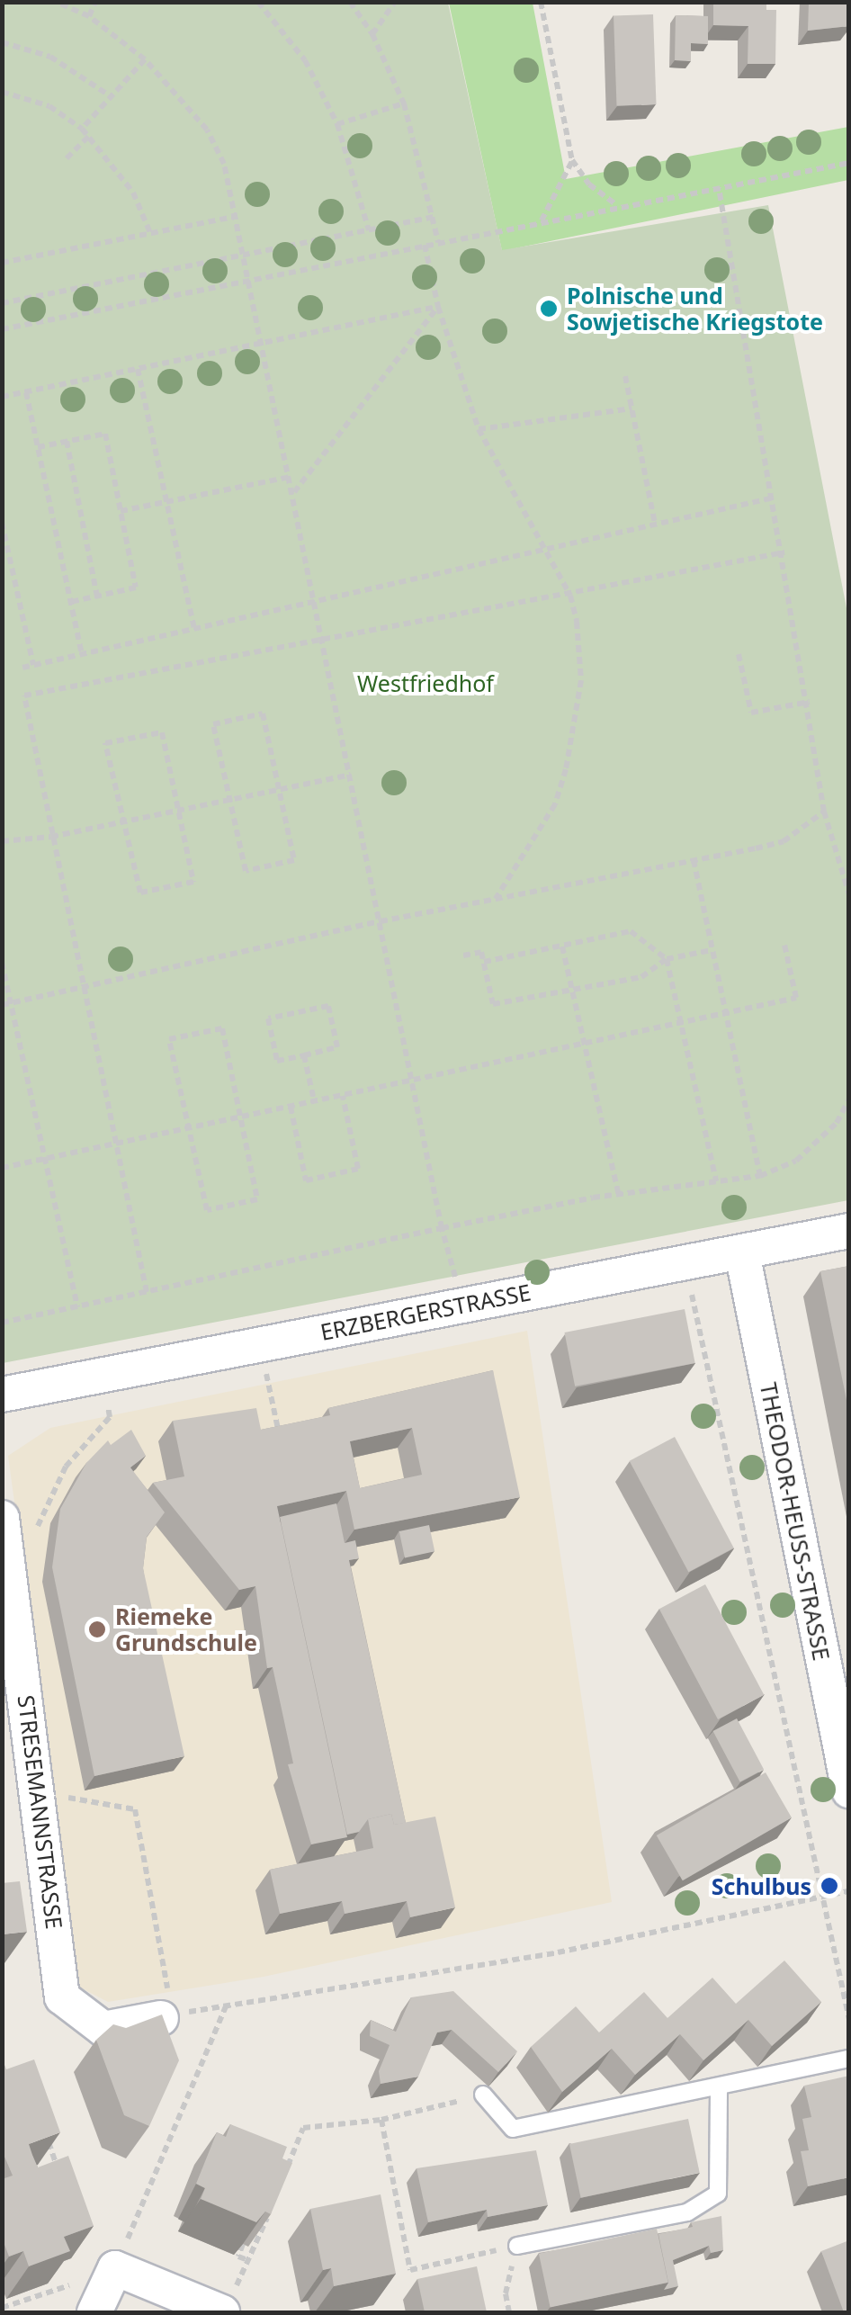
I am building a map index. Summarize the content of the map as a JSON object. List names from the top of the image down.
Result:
{
  "streets": {
    "street": ["ERZBERGERSTRASSE", "THEODOR-HEUSS-STRASSE", "STRESEMANNSTRASSE"]
  },
  "crossings": [
    ["ERZBERGERSTRASSE", "THEODOR-HEUSS-STRASSE"]
  ],
  "parks": ["Westfriedhof"],
  "places": ["Polnische und Sowjetische Kriegstote", "Riemeke Grundschule", "Schulbus"]
}
